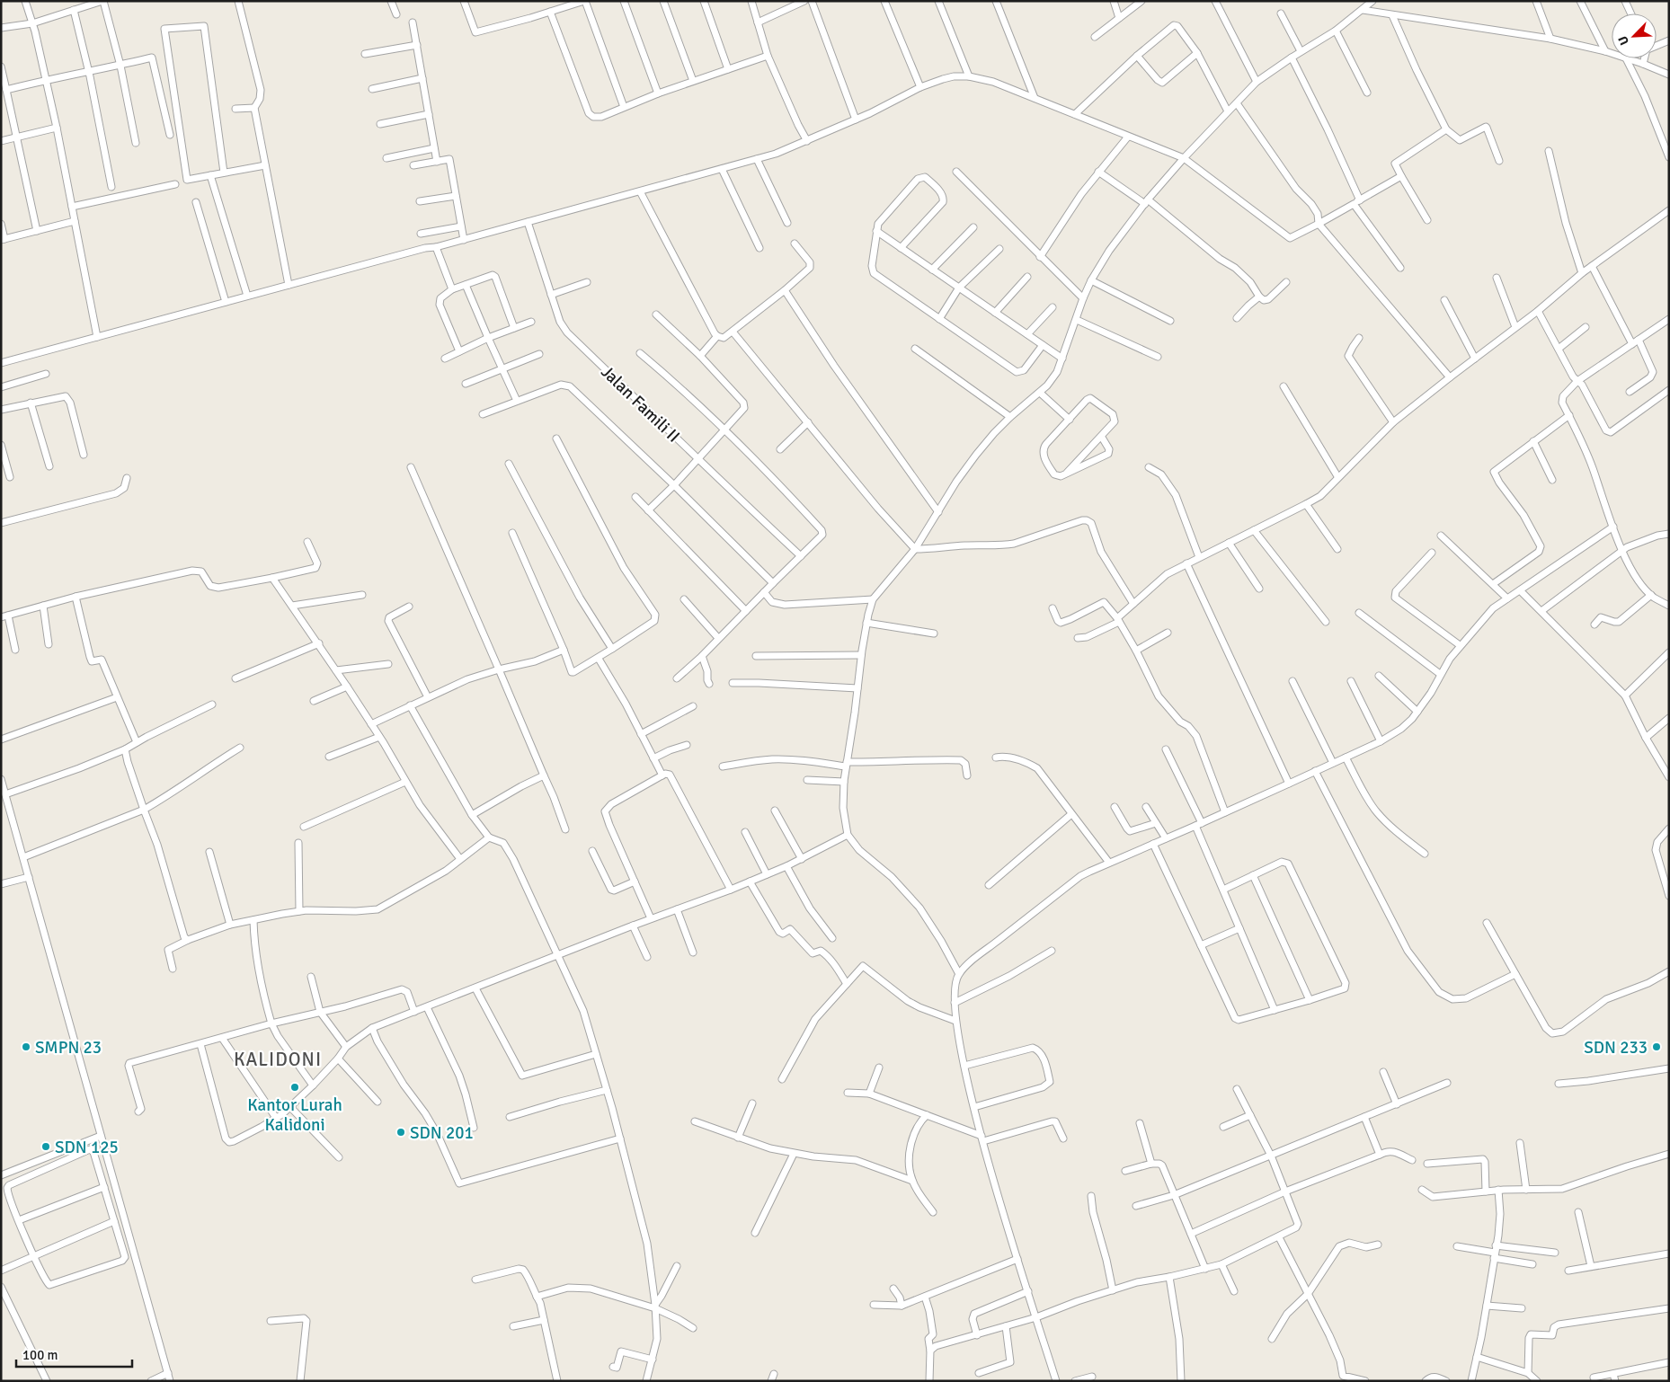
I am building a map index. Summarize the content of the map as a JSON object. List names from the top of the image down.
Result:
{
  "streets": {
    "street": ["Jalan Famili II"]
  },
  "districts": ["KALIDONI"],
  "places": [
    "SMPN 23",
    "SDN 233",
    "Kantor Lurah Kalidoni",
    "SDN 201",
    "SDN 125"
  ],
  "scale_bar": "100 m",
  "north": "bottom left"
}
